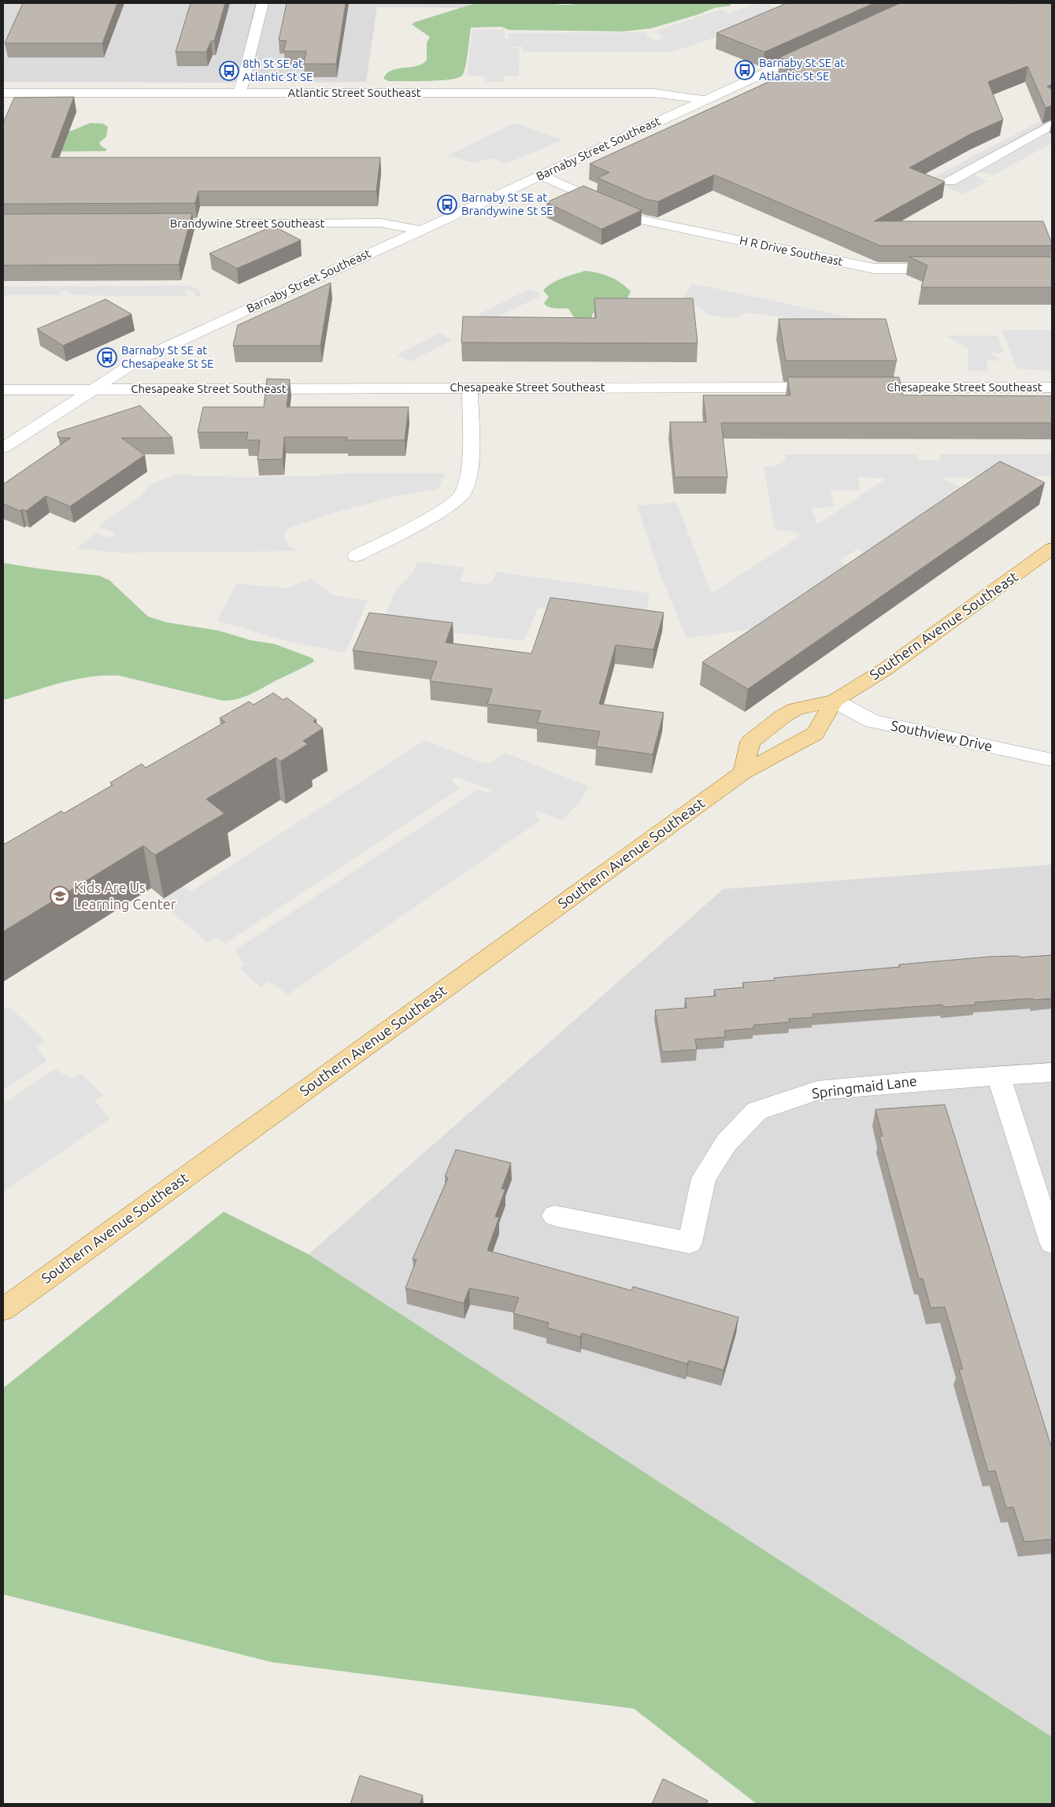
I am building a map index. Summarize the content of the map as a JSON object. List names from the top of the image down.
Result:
{
  "streets": {
    "main road": ["Southern Avenue Southeast"],
    "street": [
      "Atlantic Street Southeast",
      "Barnaby Street Southeast",
      "Brandywine Street Southeast",
      "H R Drive Southeast",
      "Chesapeake Street Southeast",
      "Southview Drive",
      "Springmaid Lane"
    ]
  },
  "crossings": [
    ["Atlantic Street Southeast", "Barnaby Street Southeast"],
    ["Barnaby Street Southeast", "Brandywine Street Southeast"],
    ["Barnaby Street Southeast", "H R Drive Southeast"],
    ["Barnaby Street Southeast", "Chesapeake Street Southeast"],
    ["Southern Avenue Southeast", "Southview Drive"]
  ],
  "places": {
    "bus stop": [
      "Barnaby St SE at Atlantic St SE",
      "8th St SE at Atlantic St SE",
      "Barnaby St SE at Brandywine St SE",
      "Barnaby St SE at Chesapeake St SE"
    ],
    "school or university": ["Kids Are Us Learning Center"]
  }
}
